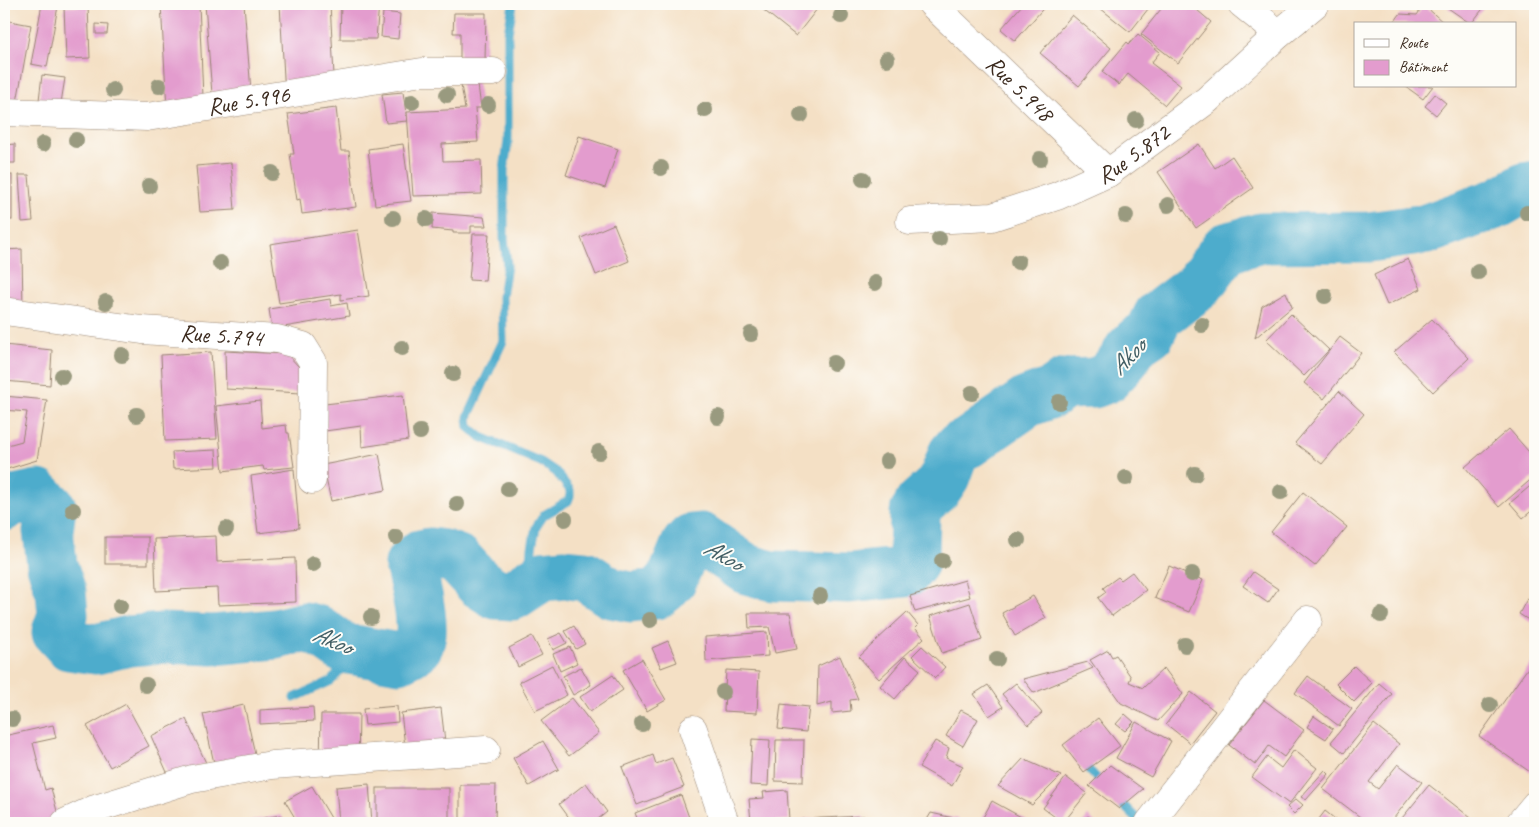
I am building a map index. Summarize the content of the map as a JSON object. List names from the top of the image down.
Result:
{
  "streets": {
    "street": [
      "Rue 5.948",
      "Rue 5.996",
      "Rue 5.872",
      "Rue 5.794"
    ]
  },
  "crossings": [
    ["Rue 5.948", "Rue 5.872"]
  ],
  "water": ["Akoo"],
  "legend": ["Route", "Bâtiment"]
}
